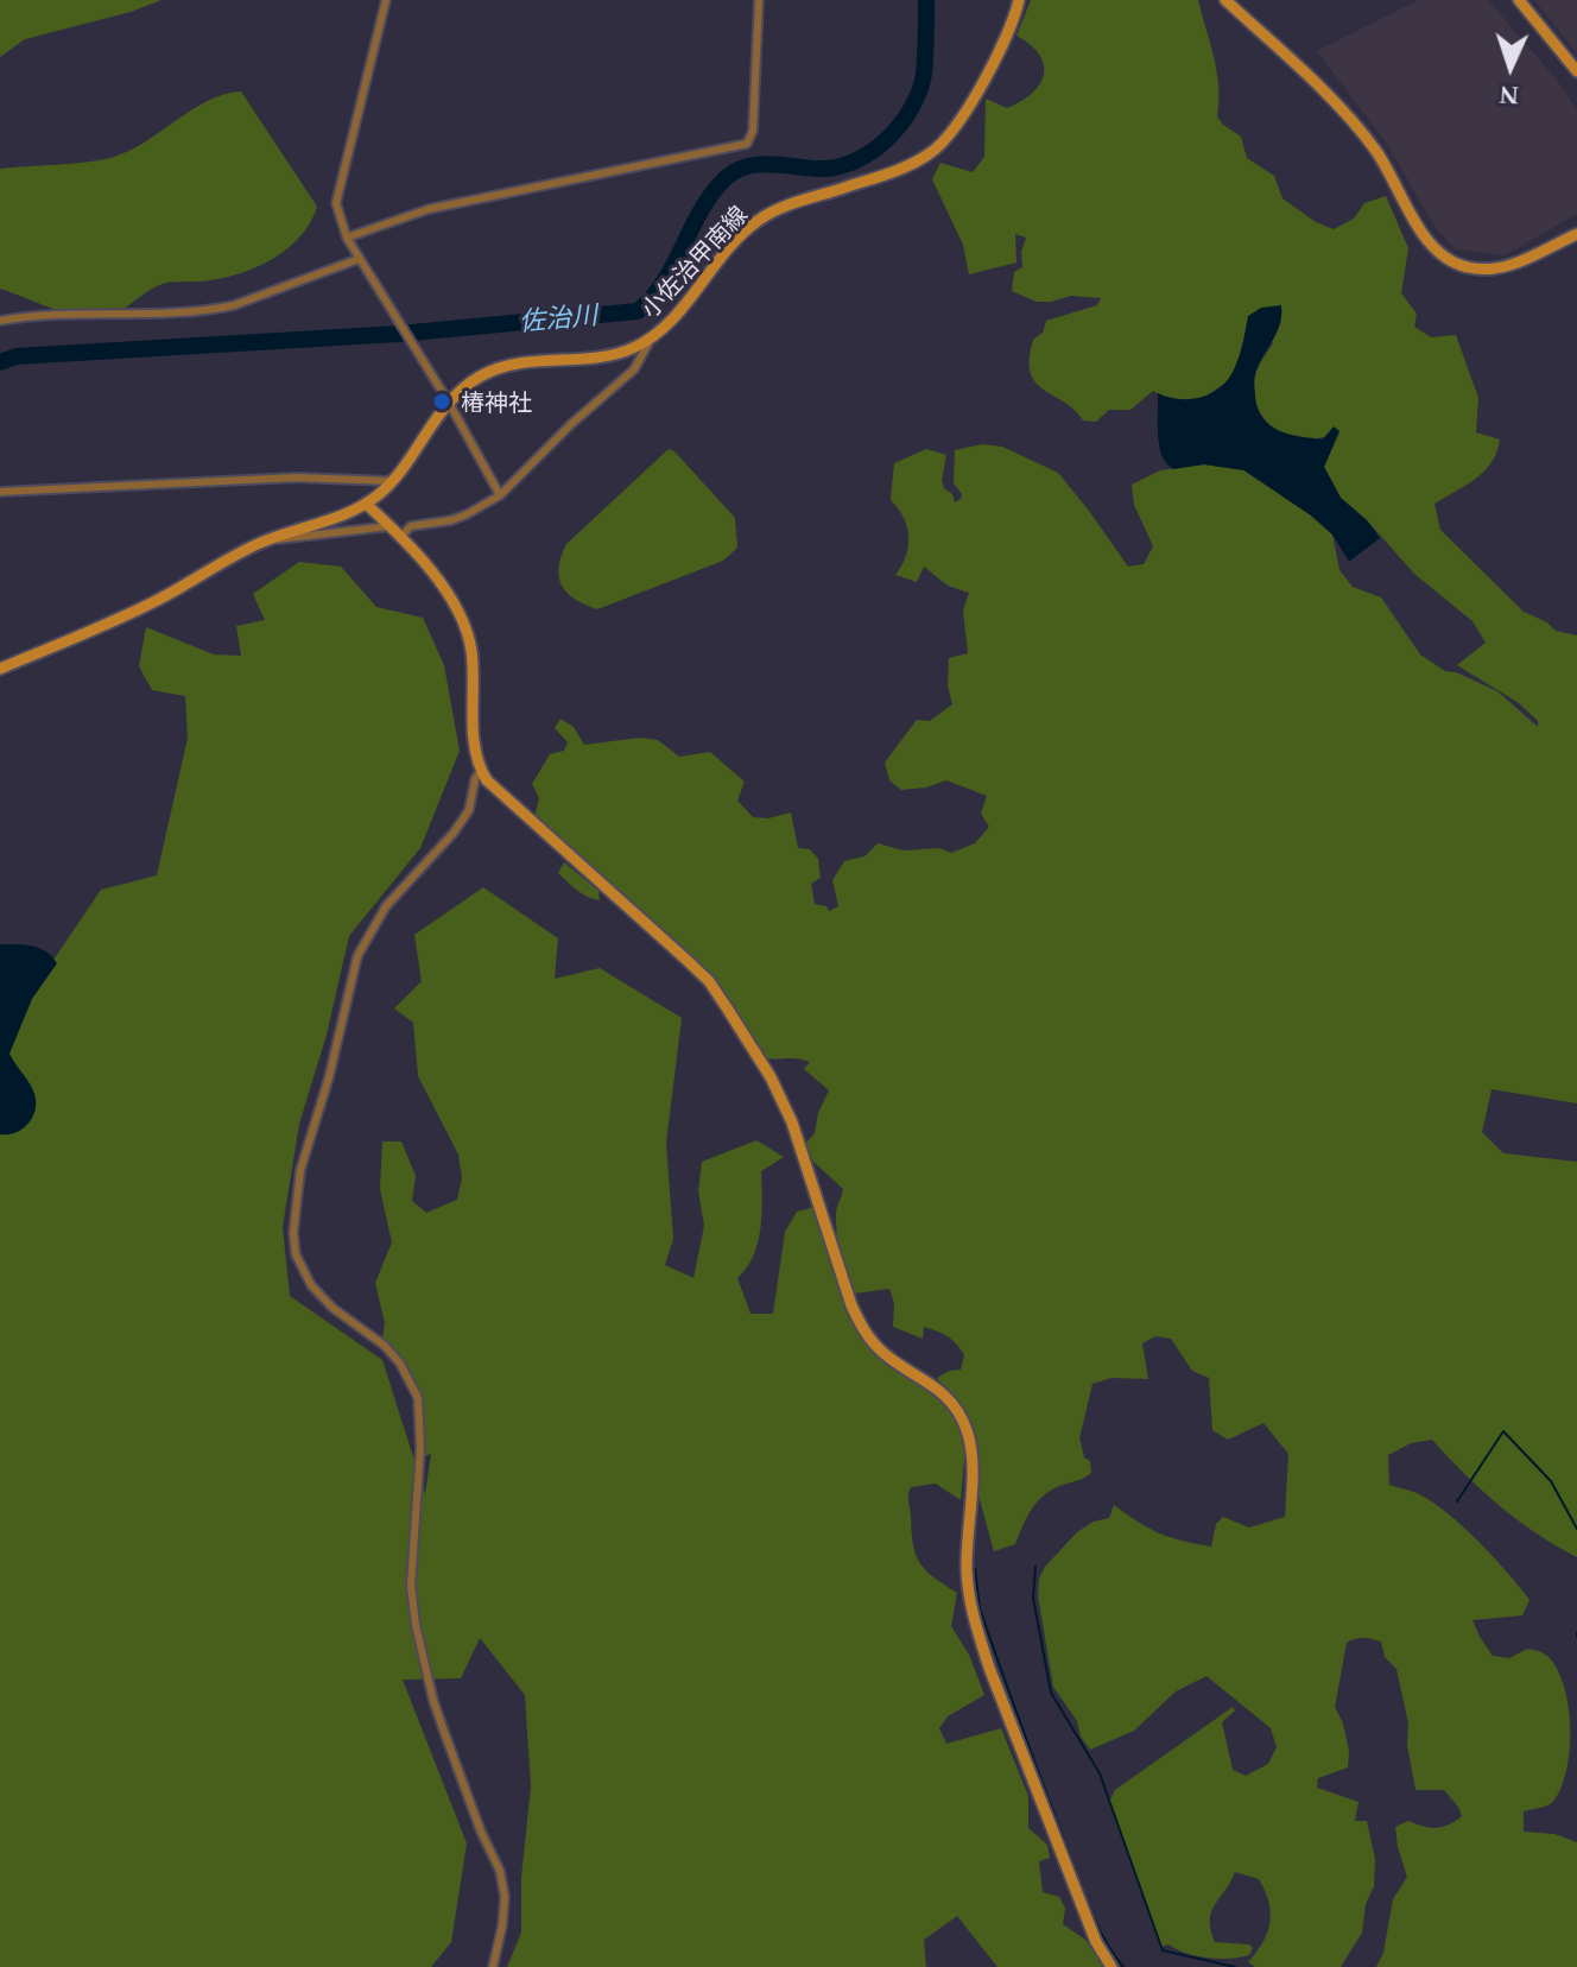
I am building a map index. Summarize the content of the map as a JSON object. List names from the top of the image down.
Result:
{
  "streets": {
    "street": ["小佐治甲南線"]
  },
  "water": ["佐治川"],
  "places": ["椿神社"],
  "north": "bottom"
}
